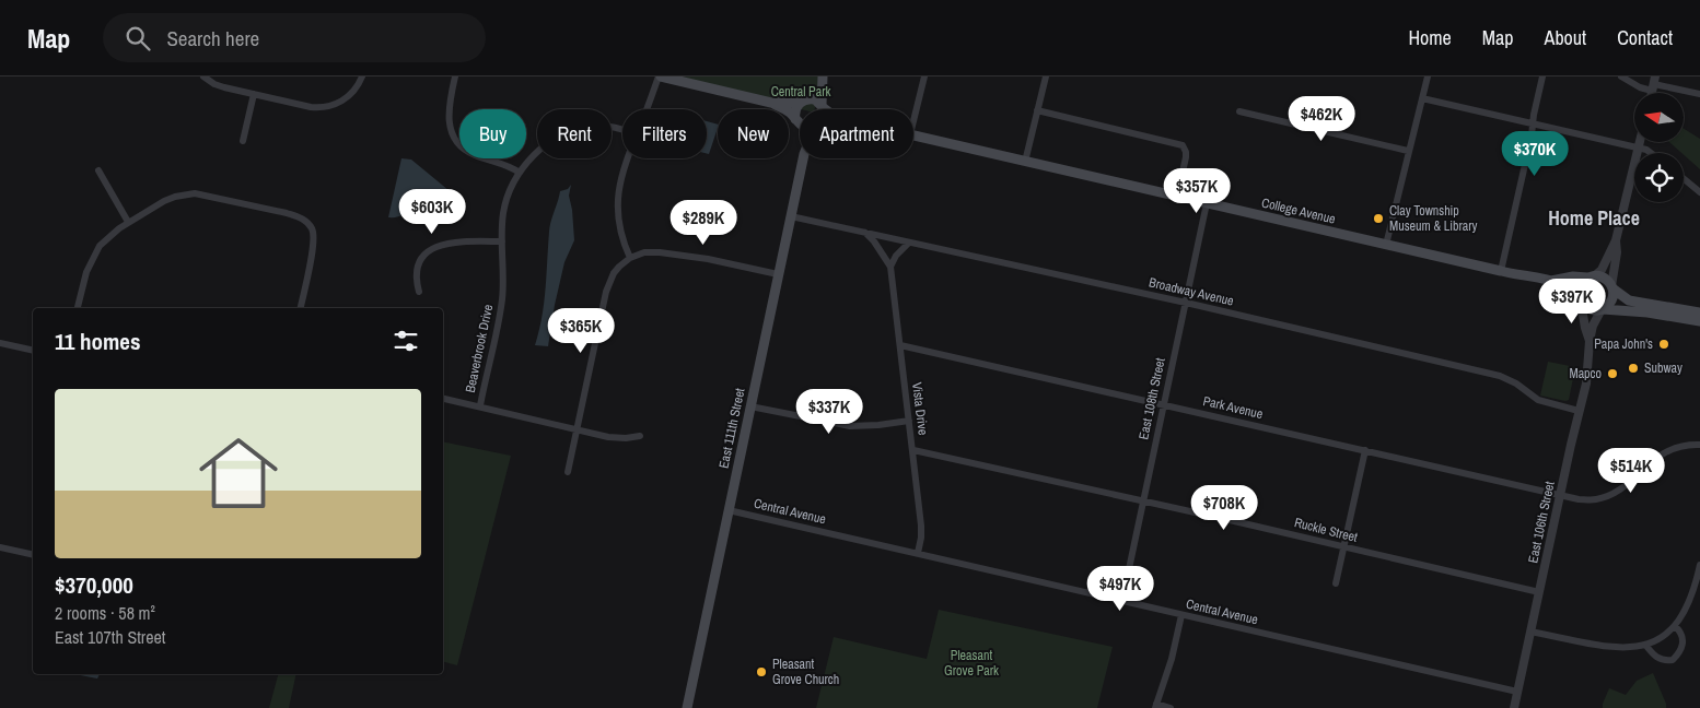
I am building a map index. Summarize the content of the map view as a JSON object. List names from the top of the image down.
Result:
{
  "streets": {
    "main road": ["College Avenue", "East 111th Street"],
    "street": [
      "Broadway Avenue",
      "Beaverbrook Drive",
      "East 108th Street",
      "Park Avenue",
      "Vista Drive",
      "Central Avenue",
      "East 106th Street",
      "Ruckle Street"
    ]
  },
  "crossings": [
    ["College Avenue", "East 108th Street"],
    ["College Avenue", "East 106th Street"],
    ["Broadway Avenue", "East 108th Street"],
    ["Broadway Avenue", "Vista Drive"],
    ["Broadway Avenue", "East 111th Street"],
    ["Broadway Avenue", "East 106th Street"],
    ["East 108th Street", "Park Avenue"],
    ["East 108th Street", "Central Avenue"],
    ["East 108th Street", "Ruckle Street"],
    ["Park Avenue", "Vista Drive"],
    ["Park Avenue", "East 106th Street"],
    ["Vista Drive", "Central Avenue"],
    ["Vista Drive", "Ruckle Street"],
    ["East 111th Street", "Central Avenue"],
    ["Central Avenue", "East 106th Street"],
    ["East 106th Street", "Ruckle Street"]
  ],
  "districts": ["Home Place"],
  "parks": ["Central Park", "Pleasant Grove Park"],
  "places": [
    "Clay Township Museum & Library",
    "Papa John's",
    "Subway",
    "Mapco",
    "Pleasant Grove Church"
  ],
  "north": "left",
  "page": {
    "header": "Map",
    "search": "Search here",
    "nav": [
      "Home",
      "Map",
      "About",
      "Contact"
    ],
    "price": [
      "$462K",
      "$370K",
      "$357K",
      "$603K",
      "$289K",
      "$397K",
      "$365K",
      "$337K",
      "$514K",
      "$708K",
      "$497K"
    ],
    "chip": [
      "Buy",
      "Rent",
      "Filters",
      "New",
      "Apartment"
    ],
    "heading": "11 homes",
    "list": [
      {
        "name": "$370,000",
        "note": "2 rooms · 58 m² · East 107th Street"
      }
    ]
  }
}
